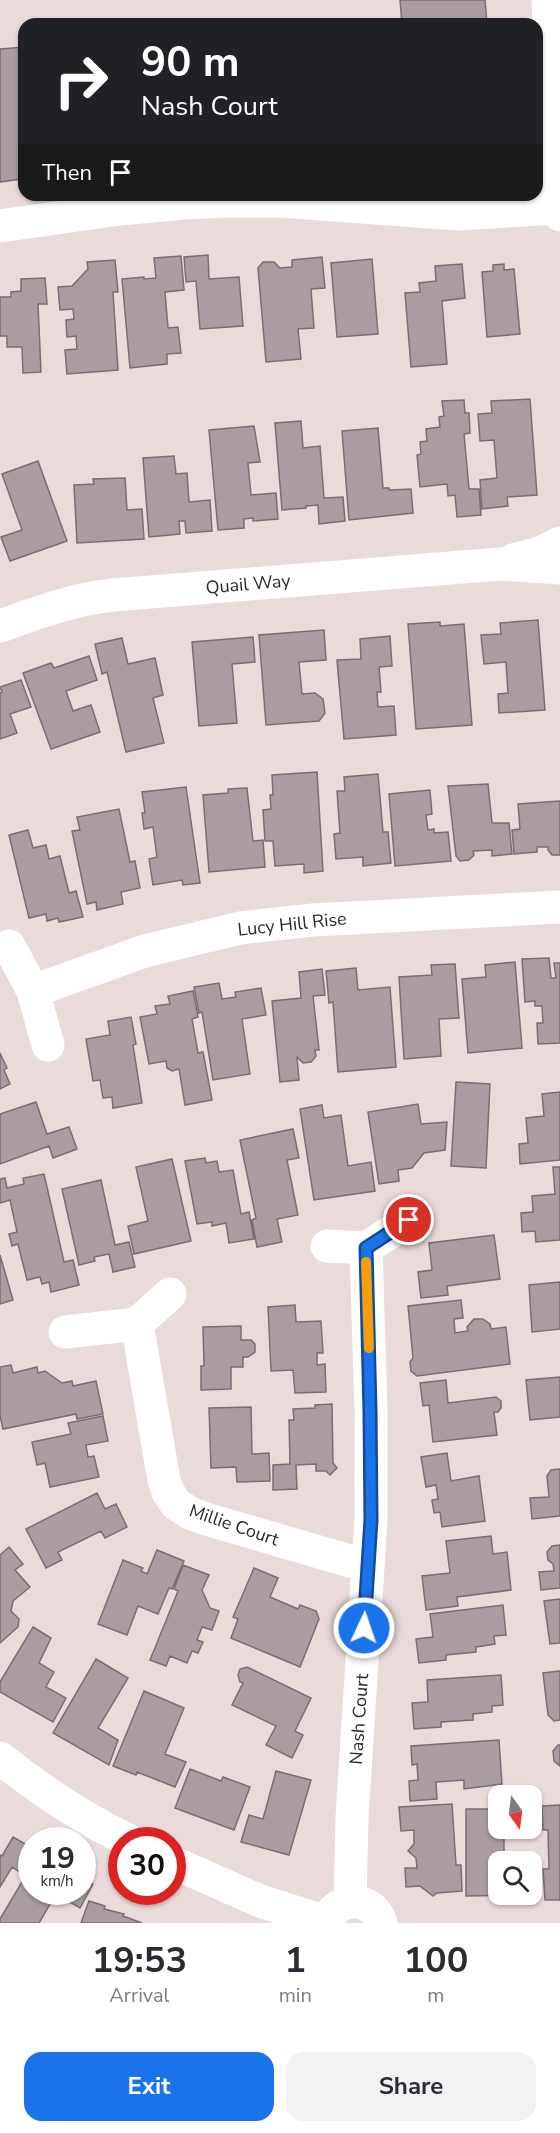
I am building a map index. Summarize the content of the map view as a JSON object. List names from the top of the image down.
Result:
{
  "streets": {
    "street": [
      "Quail Way",
      "Lucy Hill Rise",
      "Millie Court",
      "Nash Court"
    ]
  },
  "crossings": [
    ["Millie Court", "Nash Court"]
  ],
  "north": "bottom",
  "page": {
    "turn": ["90 m", "Nash Court"],
    "then": "Then",
    "speed": "19 km/h",
    "limit": "30",
    "eta": [
      "19:53",
      "Arrival",
      "1",
      "min",
      "100",
      "m"
    ],
    "buttons": ["Exit", "Share"]
  }
}
